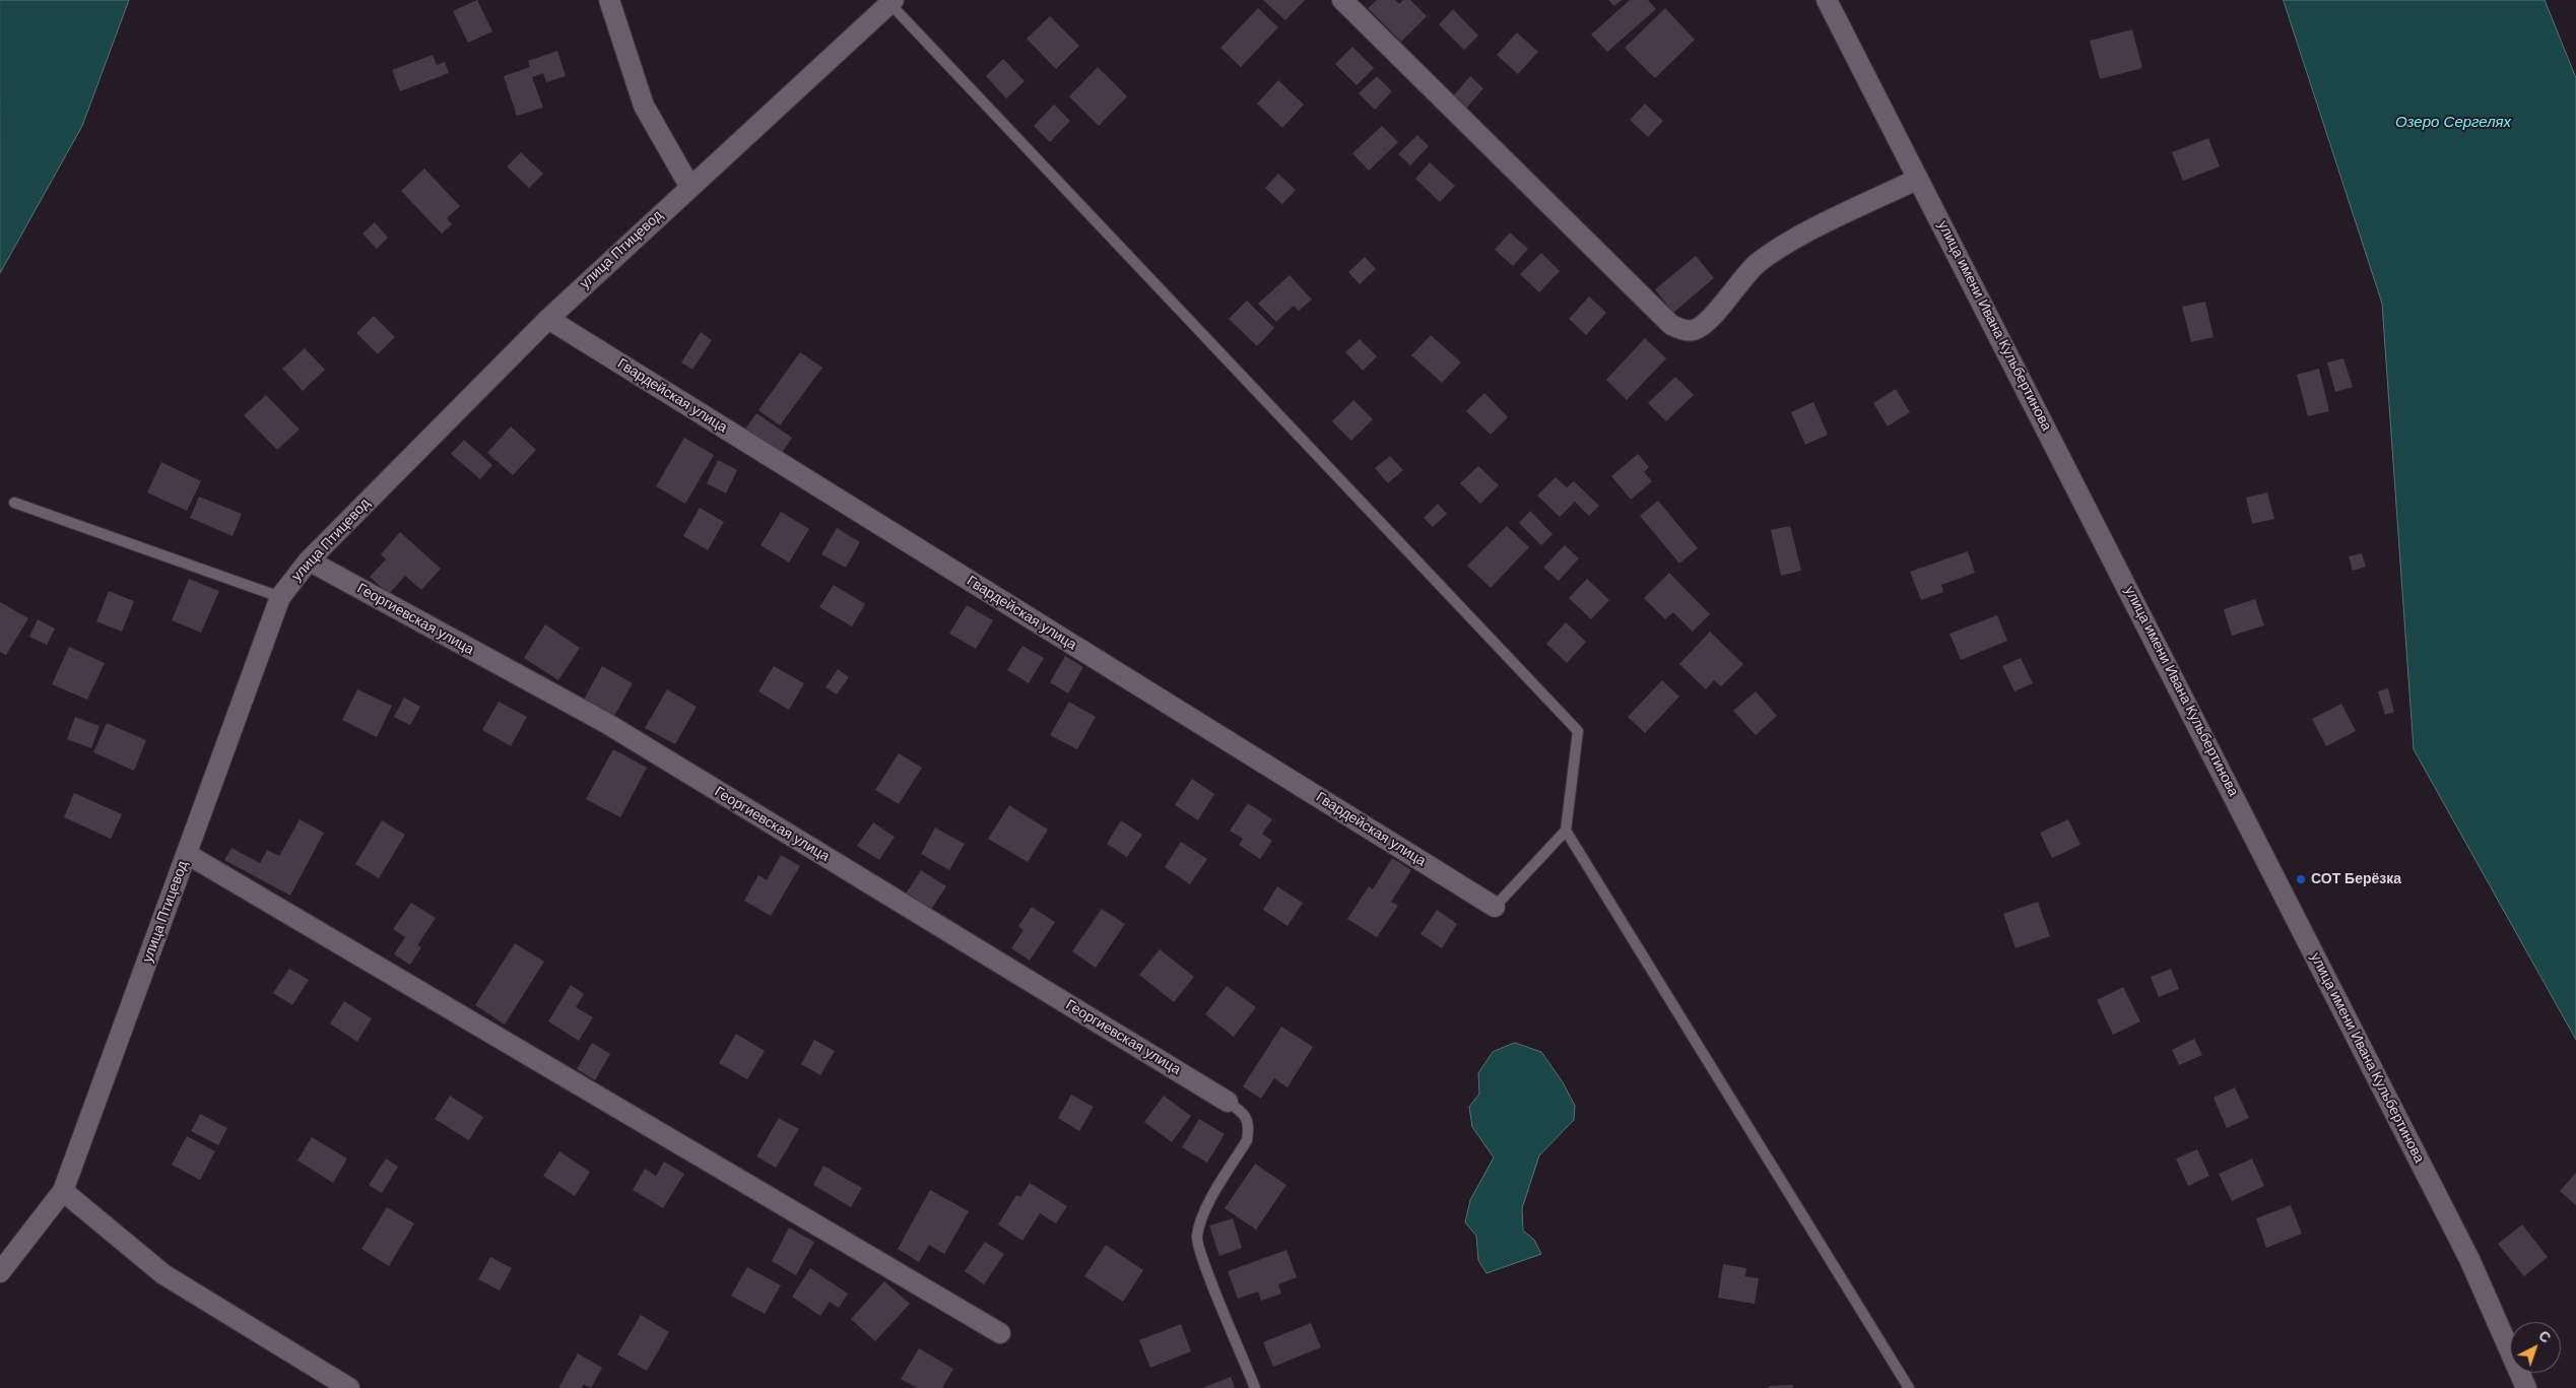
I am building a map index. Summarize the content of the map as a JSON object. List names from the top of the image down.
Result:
{
  "streets": {
    "street": [
      "улица Птицевод",
      "улица имени Ивана Кульбертинова",
      "Гвардейская улица",
      "Георгиевская улица"
    ]
  },
  "crossings": [
    ["улица Птицевод", "Гвардейская улица"],
    ["улица Птицевод", "Георгиевская улица"]
  ],
  "water": ["Озеро Сергелях"],
  "places": ["СОТ Берёзка"],
  "north": "top right"
}
